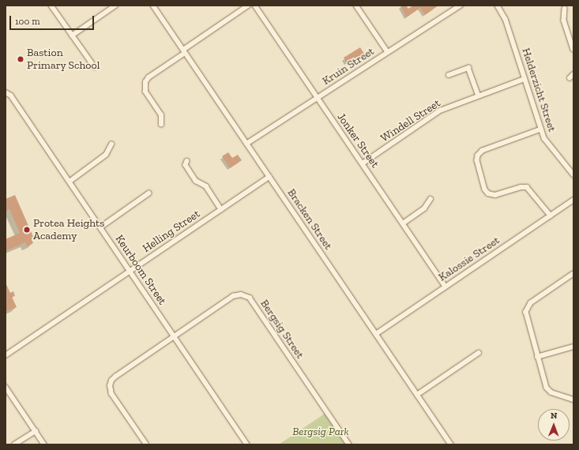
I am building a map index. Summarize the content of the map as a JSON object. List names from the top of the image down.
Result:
{
  "streets": {
    "street": [
      "Kruin Street",
      "Helderzicht Street",
      "Windell Street",
      "Jonker Street",
      "Bracken Street",
      "Helling Street",
      "Kalossie Street",
      "Keurboom Street",
      "Bergsig Street"
    ]
  },
  "crossings": [
    ["Kruin Street", "Jonker Street"],
    ["Kruin Street", "Bracken Street"],
    ["Helderzicht Street", "Windell Street"],
    ["Windell Street", "Jonker Street"],
    ["Jonker Street", "Kalossie Street"],
    ["Bracken Street", "Helling Street"],
    ["Bracken Street", "Kalossie Street"],
    ["Helling Street", "Keurboom Street"],
    ["Keurboom Street", "Bergsig Street"]
  ],
  "parks": ["Bergsig Park"],
  "places": ["Bastion Primary School", "Protea Heights Academy"],
  "scale_bar": "100 m",
  "north": "top"
}
